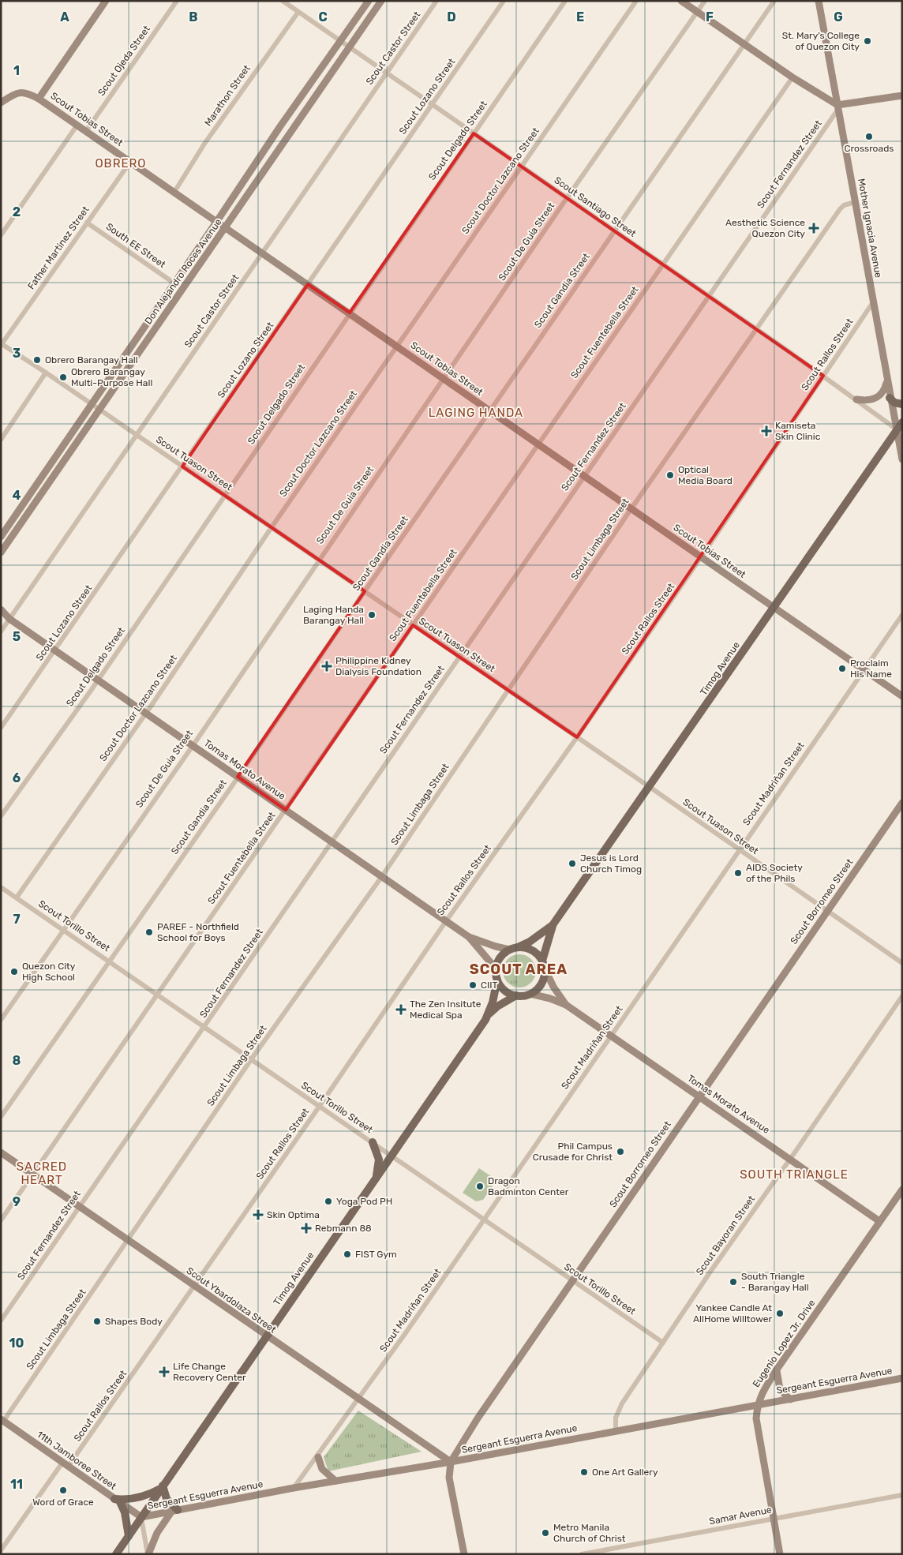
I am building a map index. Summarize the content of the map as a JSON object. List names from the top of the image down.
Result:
{
  "streets": {
    "main road": ["Timog Avenue"],
    "street": [
      "Scout Castor Street",
      "Scout Ojeda Street",
      "Marathon Street",
      "Scout Lozano Street",
      "Scout Tobias Street",
      "Scout Delgado Street",
      "Scout Fernandez Street",
      "Scout Doctor Lazcano Street",
      "Scout Santiago Street",
      "Mother Ignacia Avenue",
      "Scout De Guia Street",
      "South EE Street",
      "Father Martinez Street",
      "Don Alejandro Roces Avenue",
      "Scout Gandia Street",
      "Scout Fuentebella Street",
      "Scout Rallos Street",
      "Scout Tuason Street",
      "Scout Limbaga Street",
      "Tomas Morato Avenue",
      "Scout Madriñan Street",
      "Scout Borromeo Street",
      "Scout Torillo Street",
      "Scout Bayoran Street",
      "Scout Ybardolaza Street",
      "Eugenio Lopez Jr. Drive",
      "Sergeant Esguerra Avenue",
      "11th Jamboree Street",
      "Samar Avenue"
    ]
  },
  "crossings": [
    ["Scout Castor Street", "Scout Tobias Street"],
    ["Scout Castor Street", "Scout Santiago Street"],
    ["Scout Castor Street", "Scout Tuason Street"],
    ["Scout Castor Street", "Tomas Morato Avenue"],
    ["Scout Ojeda Street", "Scout Tobias Street"],
    ["Marathon Street", "Scout Tobias Street"],
    ["Marathon Street", "Scout Santiago Street"],
    ["Scout Lozano Street", "Scout Tobias Street"],
    ["Scout Lozano Street", "Scout Santiago Street"],
    ["Scout Lozano Street", "Scout Tuason Street"],
    ["Scout Lozano Street", "Tomas Morato Avenue"],
    ["Scout Tobias Street", "Scout Delgado Street"],
    ["Scout Tobias Street", "Scout Fernandez Street"],
    ["Scout Tobias Street", "Scout Doctor Lazcano Street"],
    ["Scout Tobias Street", "Scout De Guia Street"],
    ["Scout Tobias Street", "Father Martinez Street"],
    ["Scout Tobias Street", "Don Alejandro Roces Avenue"],
    ["Scout Tobias Street", "Scout Gandia Street"],
    ["Scout Tobias Street", "Scout Fuentebella Street"],
    ["Scout Tobias Street", "Scout Rallos Street"],
    ["Scout Tobias Street", "Scout Limbaga Street"],
    ["Scout Tobias Street", "Timog Avenue"],
    ["Scout Tobias Street", "Scout Madriñan Street"],
    ["Scout Delgado Street", "Scout Santiago Street"],
    ["Scout Delgado Street", "Scout Tuason Street"],
    ["Scout Delgado Street", "Tomas Morato Avenue"],
    ["Scout Fernandez Street", "Scout Santiago Street"],
    ["Scout Fernandez Street", "Mother Ignacia Avenue"],
    ["Scout Fernandez Street", "Scout Tuason Street"],
    ["Scout Fernandez Street", "Tomas Morato Avenue"],
    ["Scout Fernandez Street", "Scout Torillo Street"],
    ["Scout Fernandez Street", "Scout Ybardolaza Street"],
    ["Scout Doctor Lazcano Street", "Scout Santiago Street"],
    ["Scout Doctor Lazcano Street", "Scout Tuason Street"],
    ["Scout Doctor Lazcano Street", "Tomas Morato Avenue"],
    ["Scout Doctor Lazcano Street", "Scout Torillo Street"],
    ["Scout Santiago Street", "Mother Ignacia Avenue"],
    ["Scout Santiago Street", "Scout De Guia Street"],
    ["Scout Santiago Street", "Don Alejandro Roces Avenue"],
    ["Scout Santiago Street", "Scout Gandia Street"],
    ["Scout Santiago Street", "Scout Fuentebella Street"],
    ["Scout Santiago Street", "Scout Rallos Street"],
    ["Scout Santiago Street", "Scout Limbaga Street"],
    ["Scout Santiago Street", "Timog Avenue"],
    ["Mother Ignacia Avenue", "Scout Rallos Street"],
    ["Mother Ignacia Avenue", "Scout Limbaga Street"],
    ["Mother Ignacia Avenue", "Timog Avenue"],
    ["Scout De Guia Street", "Scout Tuason Street"],
    ["Scout De Guia Street", "Tomas Morato Avenue"],
    ["Scout De Guia Street", "Scout Torillo Street"],
    ["South EE Street", "Father Martinez Street"],
    ["South EE Street", "Don Alejandro Roces Avenue"],
    ["Father Martinez Street", "Scout Tuason Street"],
    ["Don Alejandro Roces Avenue", "Scout Tuason Street"],
    ["Scout Gandia Street", "Scout Tuason Street"],
    ["Scout Gandia Street", "Tomas Morato Avenue"],
    ["Scout Gandia Street", "Scout Torillo Street"],
    ["Scout Fuentebella Street", "Scout Tuason Street"],
    ["Scout Fuentebella Street", "Tomas Morato Avenue"],
    ["Scout Fuentebella Street", "Scout Torillo Street"],
    ["Scout Fuentebella Street", "Scout Ybardolaza Street"],
    ["Scout Rallos Street", "Scout Tuason Street"],
    ["Scout Rallos Street", "Tomas Morato Avenue"],
    ["Scout Rallos Street", "Scout Torillo Street"],
    ["Scout Rallos Street", "Scout Ybardolaza Street"],
    ["Scout Rallos Street", "11th Jamboree Street"],
    ["Scout Tuason Street", "Scout Limbaga Street"],
    ["Scout Tuason Street", "Timog Avenue"],
    ["Scout Tuason Street", "Scout Madriñan Street"],
    ["Scout Tuason Street", "Scout Borromeo Street"],
    ["Scout Limbaga Street", "Tomas Morato Avenue"],
    ["Scout Limbaga Street", "Scout Torillo Street"],
    ["Scout Limbaga Street", "Scout Ybardolaza Street"],
    ["Scout Limbaga Street", "11th Jamboree Street"],
    ["Timog Avenue", "Tomas Morato Avenue"],
    ["Timog Avenue", "Scout Torillo Street"],
    ["Timog Avenue", "Scout Ybardolaza Street"],
    ["Timog Avenue", "Sergeant Esguerra Avenue"],
    ["Timog Avenue", "11th Jamboree Street"],
    ["Tomas Morato Avenue", "Scout Madriñan Street"],
    ["Tomas Morato Avenue", "Scout Borromeo Street"],
    ["Tomas Morato Avenue", "Scout Bayoran Street"],
    ["Tomas Morato Avenue", "Eugenio Lopez Jr. Drive"],
    ["Scout Madriñan Street", "Scout Torillo Street"],
    ["Scout Madriñan Street", "Scout Ybardolaza Street"],
    ["Scout Madriñan Street", "Sergeant Esguerra Avenue"],
    ["Scout Borromeo Street", "Scout Torillo Street"],
    ["Scout Borromeo Street", "Scout Ybardolaza Street"],
    ["Scout Borromeo Street", "Sergeant Esguerra Avenue"],
    ["Scout Torillo Street", "Scout Bayoran Street"],
    ["Scout Bayoran Street", "Sergeant Esguerra Avenue"],
    ["Scout Ybardolaza Street", "Sergeant Esguerra Avenue"],
    ["Eugenio Lopez Jr. Drive", "Sergeant Esguerra Avenue"],
    ["Eugenio Lopez Jr. Drive", "Samar Avenue"],
    ["Sergeant Esguerra Avenue", "11th Jamboree Street"]
  ],
  "districts": [
    "OBRERO",
    "LAGING HANDA",
    "SCOUT AREA",
    "SACRED HEART",
    "SOUTH TRIANGLE"
  ],
  "places": {
    "other": [
      "St. Mary's College of Quezon City",
      "Crossroads",
      "Obrero Barangay Hall",
      "Obrero Barangay Multi-Purpose Hall",
      "Optical Media Board",
      "Laging Handa Barangay Hall",
      "Proclaim His Name",
      "Jesus is Lord Church Timog",
      "AIDS Society of the Phils",
      "PAREF - Northfield School for Boys",
      "Quezon City High School",
      "CIIT",
      "Phil Campus Crusade for Christ",
      "Dragon Badminton Center",
      "Yoga Pod PH",
      "FIST Gym",
      "South Triangle - Barangay Hall",
      "Yankee Candle At AllHome Willtower",
      "Shapes Body",
      "One Art Gallery",
      "Word of Grace",
      "Metro Manila Church of Christ"
    ],
    "health": [
      "Aesthetic Science Quezon City",
      "Kamiseta Skin Clinic",
      "Philippine Kidney Dialysis Foundation",
      "The Zen Insitute Medical Spa",
      "Skin Optima",
      "Rebmann 88",
      "Life Change Recovery Center"
    ]
  },
  "grid": {
    "columns": [
      "A",
      "B",
      "C",
      "D",
      "E",
      "F",
      "G"
    ],
    "rows": [
      "1",
      "2",
      "3",
      "4",
      "5",
      "6",
      "7",
      "8",
      "9",
      "10",
      "11"
    ]
  }
}
